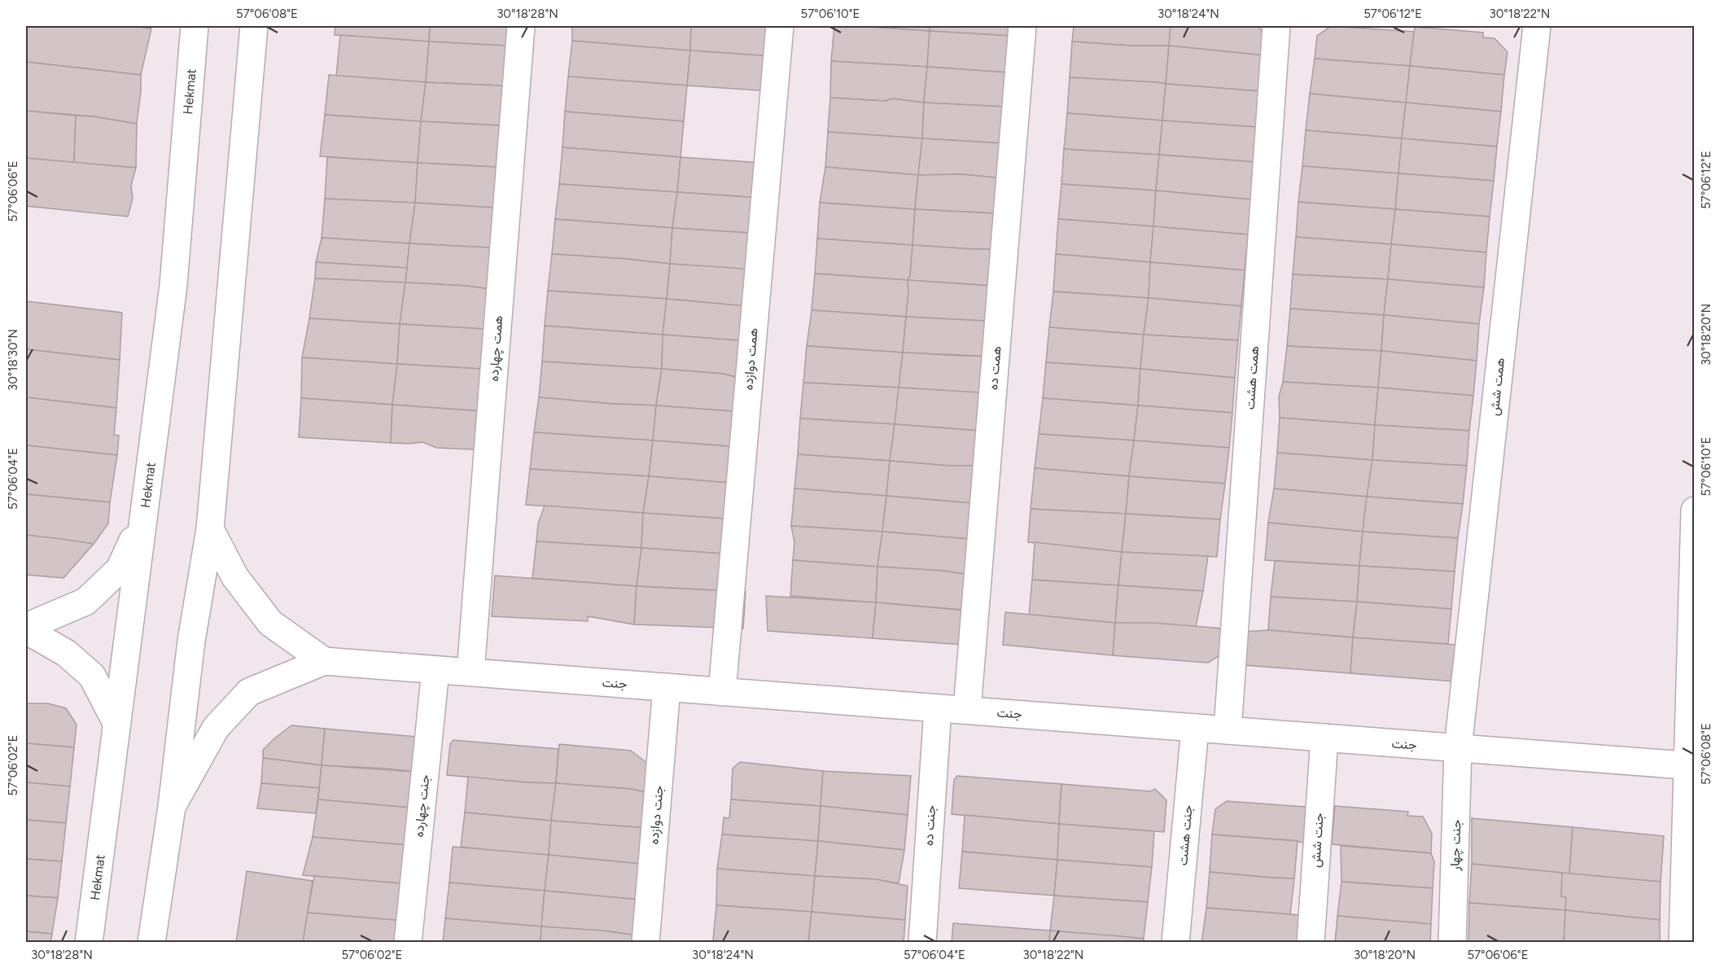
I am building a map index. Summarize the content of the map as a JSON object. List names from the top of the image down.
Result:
{
  "streets": {
    "street": [
      "Hekmat",
      "همت چهارده",
      "همت دوازده",
      "همت ده",
      "همت هشت",
      "همت شش",
      "جنت",
      "جنت چهارده",
      "جنت دوازده",
      "جنت ده",
      "جنت هشت",
      "جنت شش",
      "جنت چهار"
    ]
  },
  "crossings": [
    ["همت چهارده", "جنت"],
    ["همت دوازده", "جنت"],
    ["همت ده", "جنت"],
    ["همت هشت", "جنت"],
    ["همت شش", "جنت"],
    ["همت شش", "جنت چهار"],
    ["جنت", "جنت چهارده"],
    ["جنت", "جنت دوازده"],
    ["جنت", "جنت ده"],
    ["جنت", "جنت هشت"],
    ["جنت", "جنت شش"],
    ["جنت", "جنت چهار"]
  ],
  "coordinates": [
    "57°06'08\"E",
    "30°18'28\"N",
    "57°06'10\"E",
    "30°18'24\"N",
    "57°06'12\"E",
    "30°18'22\"N",
    "57°06'06\"E",
    "30°18'20\"N",
    "30°18'30\"N",
    "57°06'04\"E",
    "57°06'02\"E"
  ]
}
